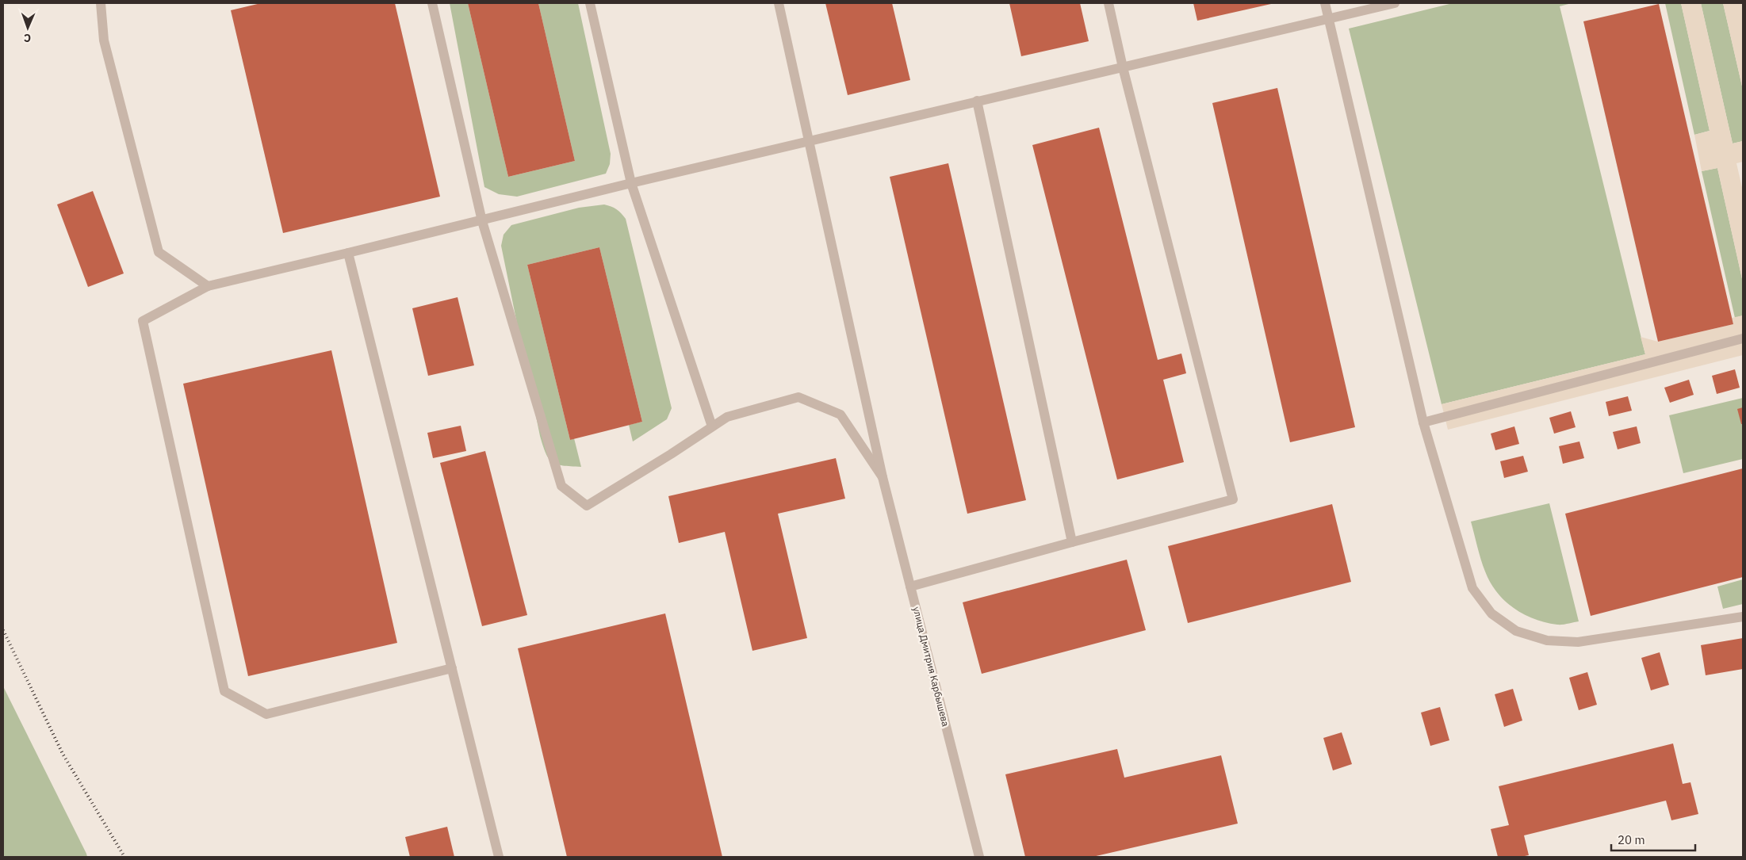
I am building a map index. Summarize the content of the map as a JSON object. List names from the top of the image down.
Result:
{
  "streets": {
    "street": ["улица Дмитрия Карбышева"]
  },
  "scale_bar": "20 m",
  "north": "bottom"
}
